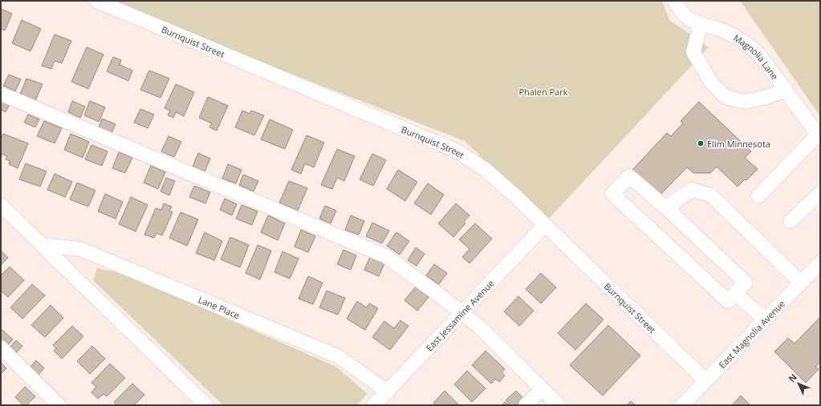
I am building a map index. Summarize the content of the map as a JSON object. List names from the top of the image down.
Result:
{
  "streets": {
    "street": [
      "Burnquist Street",
      "Magnolia Lane",
      "Lane Place",
      "East Jessamine Avenue",
      "East Magnolia Avenue"
    ]
  },
  "crossings": [
    ["Burnquist Street", "East Jessamine Avenue"],
    ["Burnquist Street", "East Magnolia Avenue"],
    ["Lane Place", "East Jessamine Avenue"]
  ],
  "parks": ["Phalen Park"],
  "places": ["Elim Minnesota"],
  "north": "top left"
}
